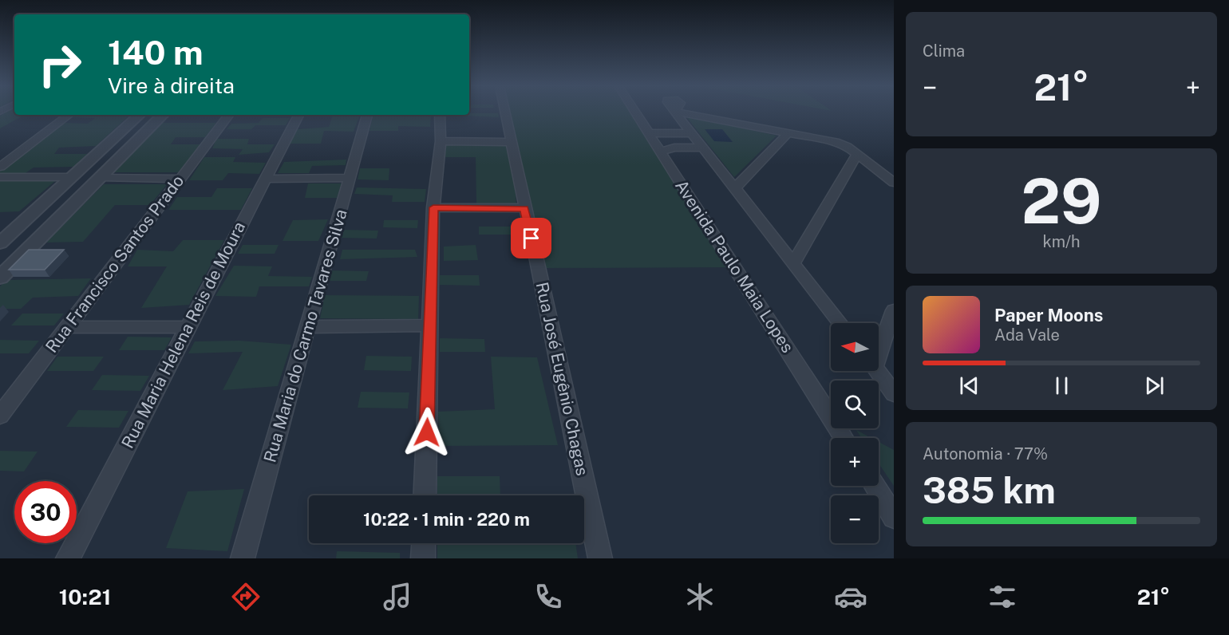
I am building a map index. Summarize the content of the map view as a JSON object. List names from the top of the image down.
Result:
{
  "streets": {
    "street": [
      "Rua Francisco Santos Prado",
      "Avenida Paulo Maia Lopes",
      "Rua Maria Helena Reis de Moura",
      "Rua Maria do Carmo Tavares Silva",
      "Rua José Eugênio Chagas"
    ]
  },
  "north": "left",
  "page": {
    "tile": [
      "Clima",
      ["29", "km/h"],
      ["Autonomia · 77%", "385 km"]
    ],
    "turn": ["140 m", "Vire à direita"],
    "heat": ["−", "21°", "+"],
    "song": ["Paper Moons", "Ada Vale"],
    "map_buttons": ["+", "−"],
    "limit": "30",
    "trip": "10:22 · 1 min · 220 m",
    "tabs": ["10:21", "21°"]
  }
}
